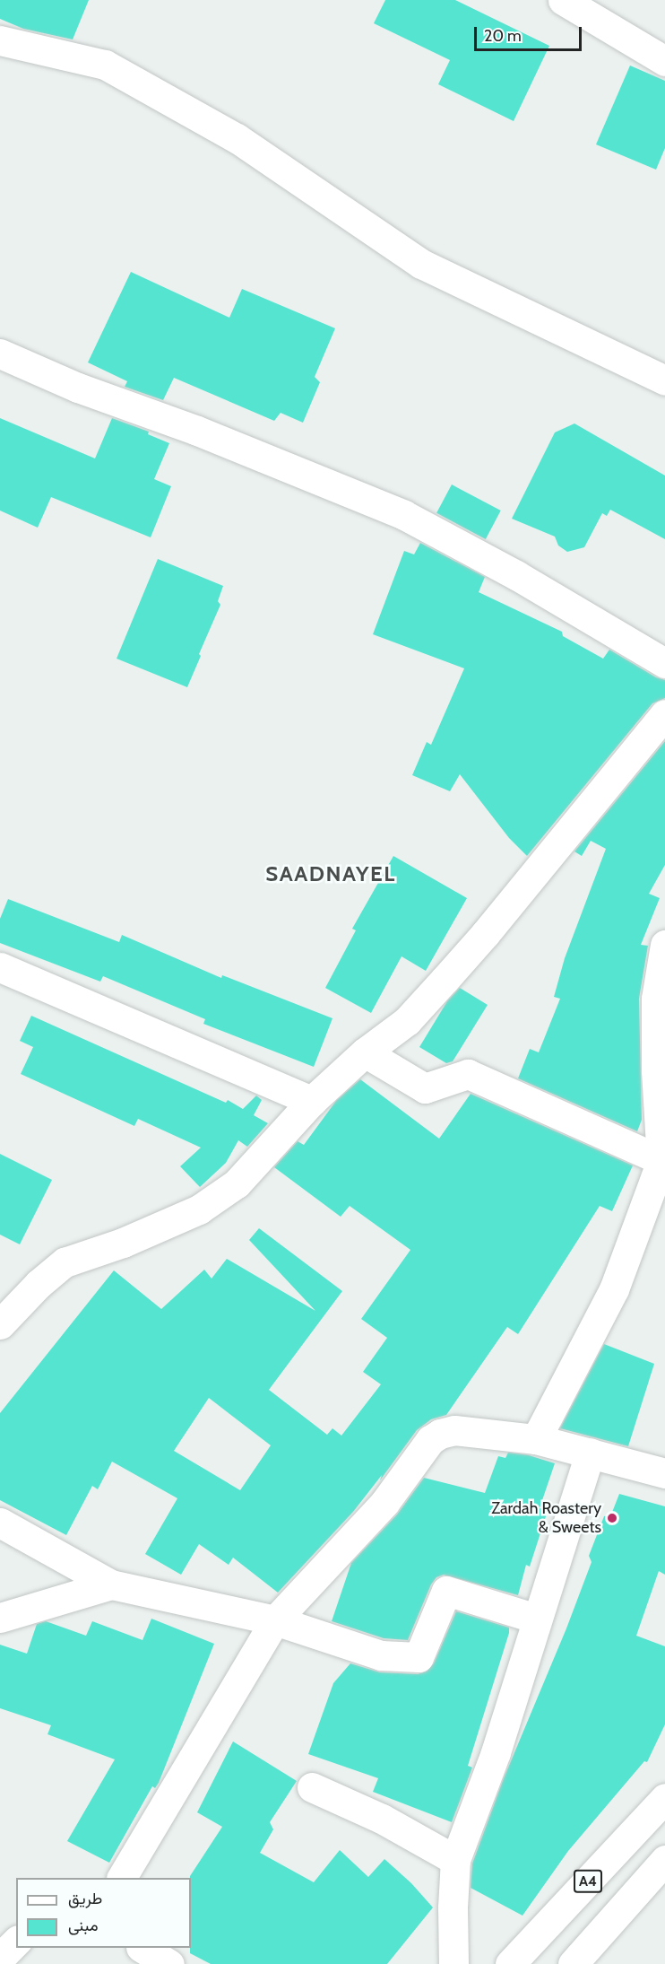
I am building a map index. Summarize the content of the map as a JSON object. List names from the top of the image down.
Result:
{
  "streets": {
    "main road": ["A4"]
  },
  "districts": ["SAADNAYEL"],
  "places": ["Zardah Roastery & Sweets"],
  "legend": ["طريق", "مبنى"],
  "scale_bar": "20 m"
}
